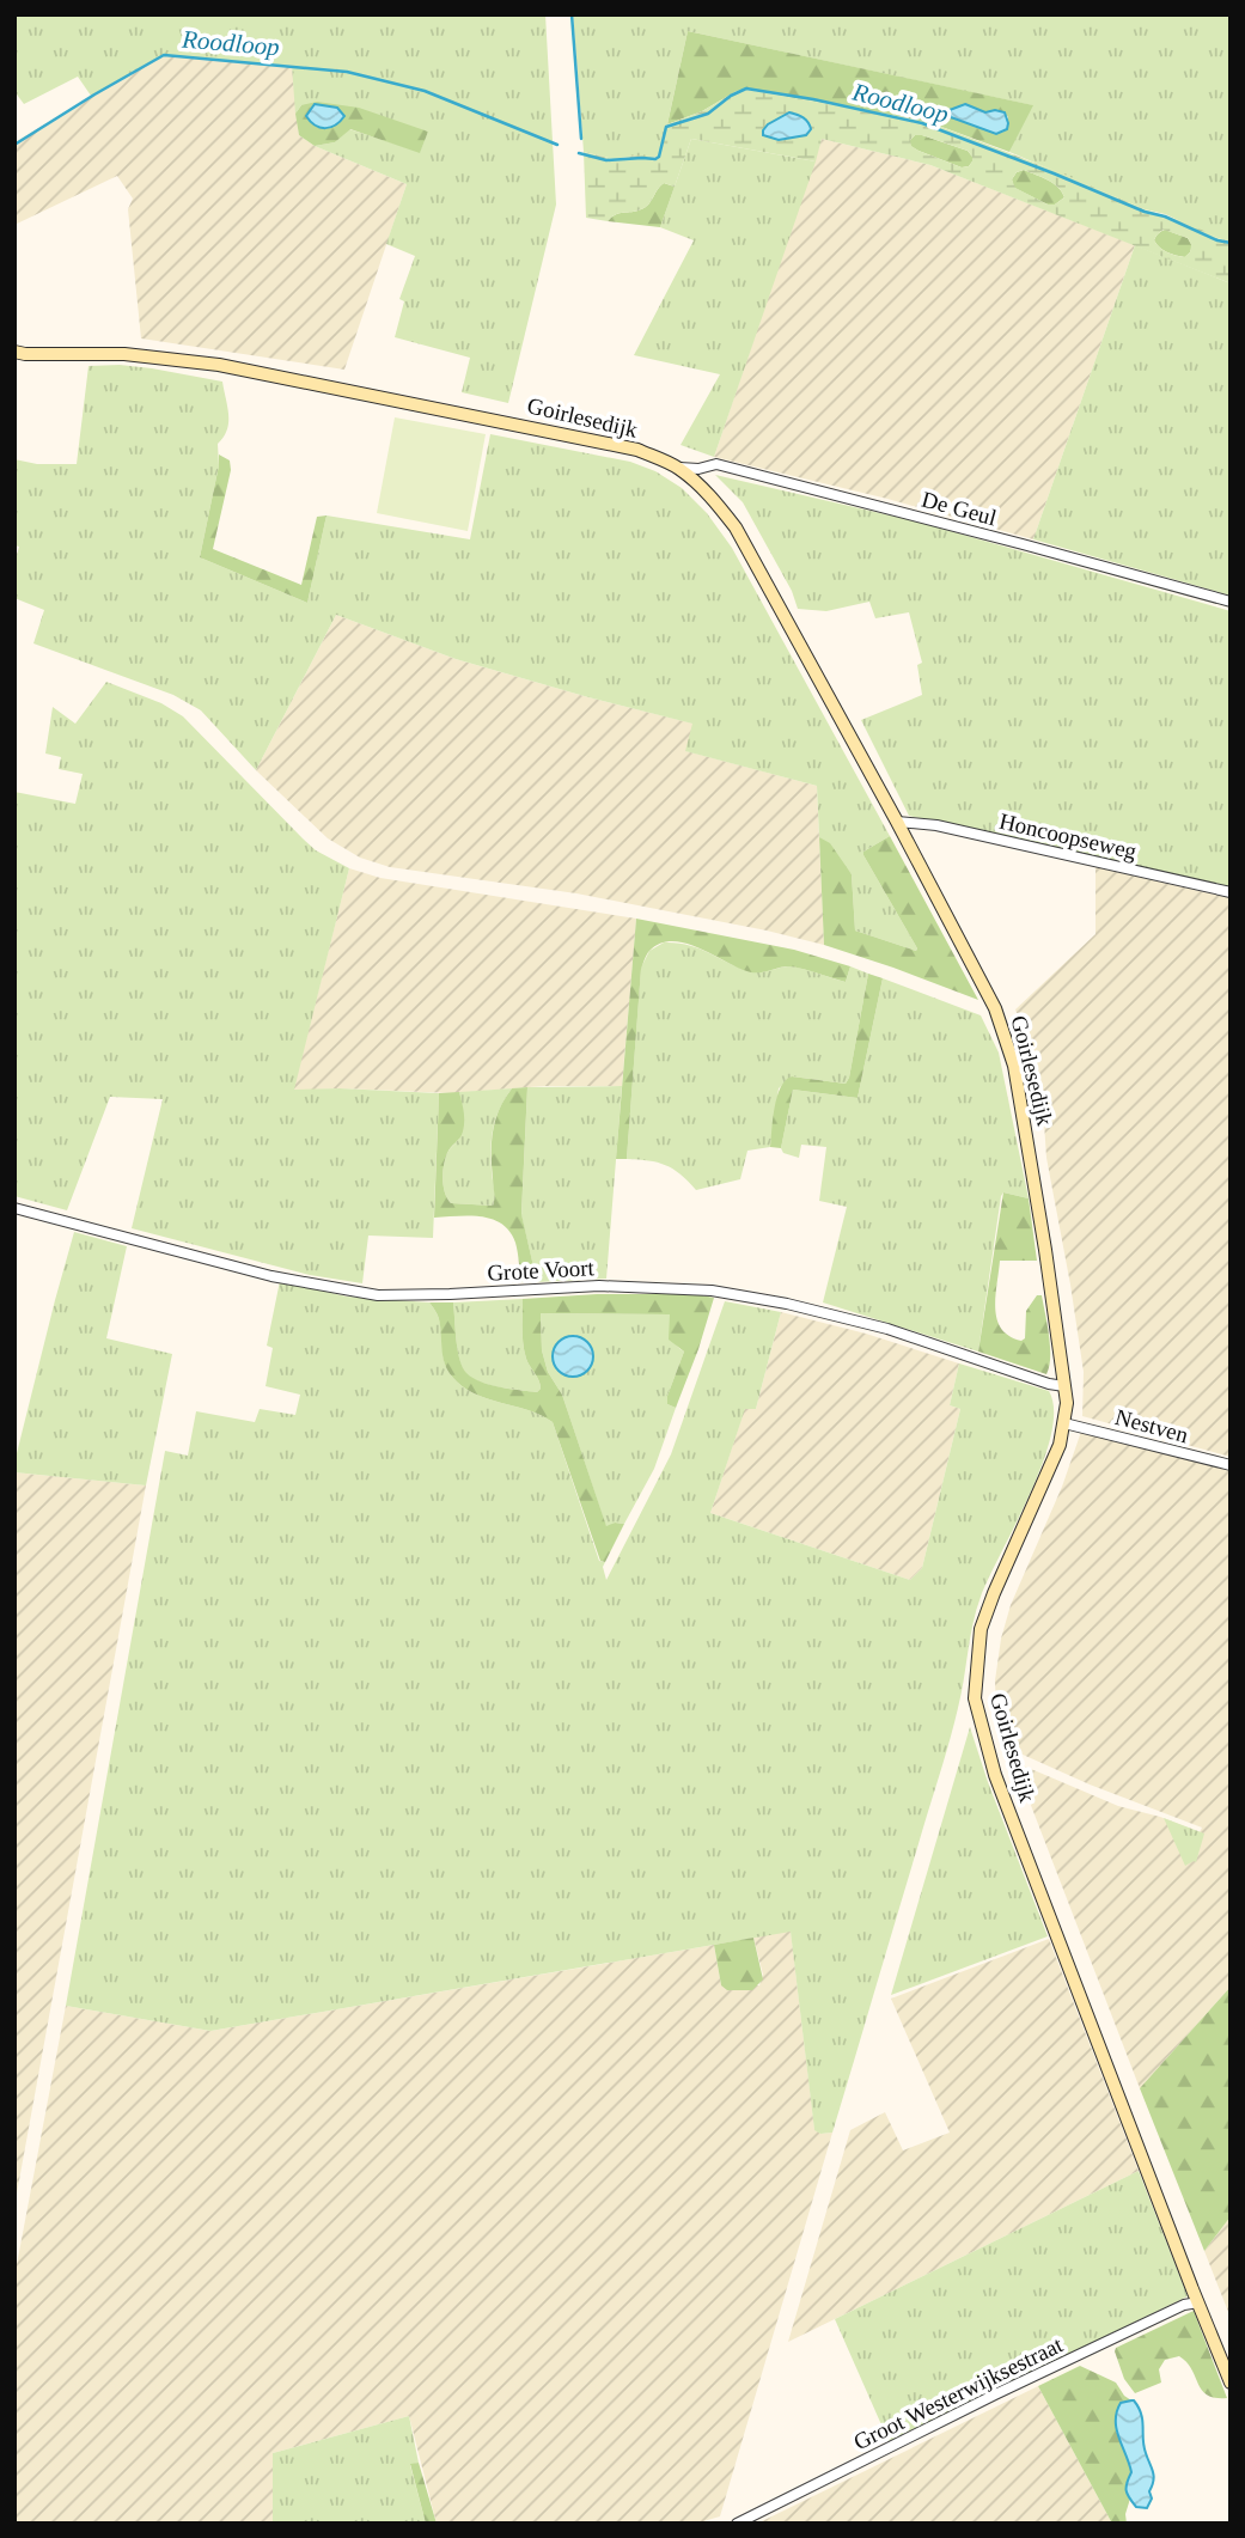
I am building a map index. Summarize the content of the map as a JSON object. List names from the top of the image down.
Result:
{
  "streets": {
    "street": [
      "Goirlesedijk",
      "De Geul",
      "Honcoopseweg",
      "Grote Voort",
      "Nestven",
      "Groot Westerwijksestraat"
    ]
  },
  "crossings": [
    ["Goirlesedijk", "De Geul"],
    ["Goirlesedijk", "Honcoopseweg"],
    ["Goirlesedijk", "Grote Voort"],
    ["Goirlesedijk", "Nestven"],
    ["Goirlesedijk", "Groot Westerwijksestraat"]
  ],
  "water": ["Roodloop"]
}
